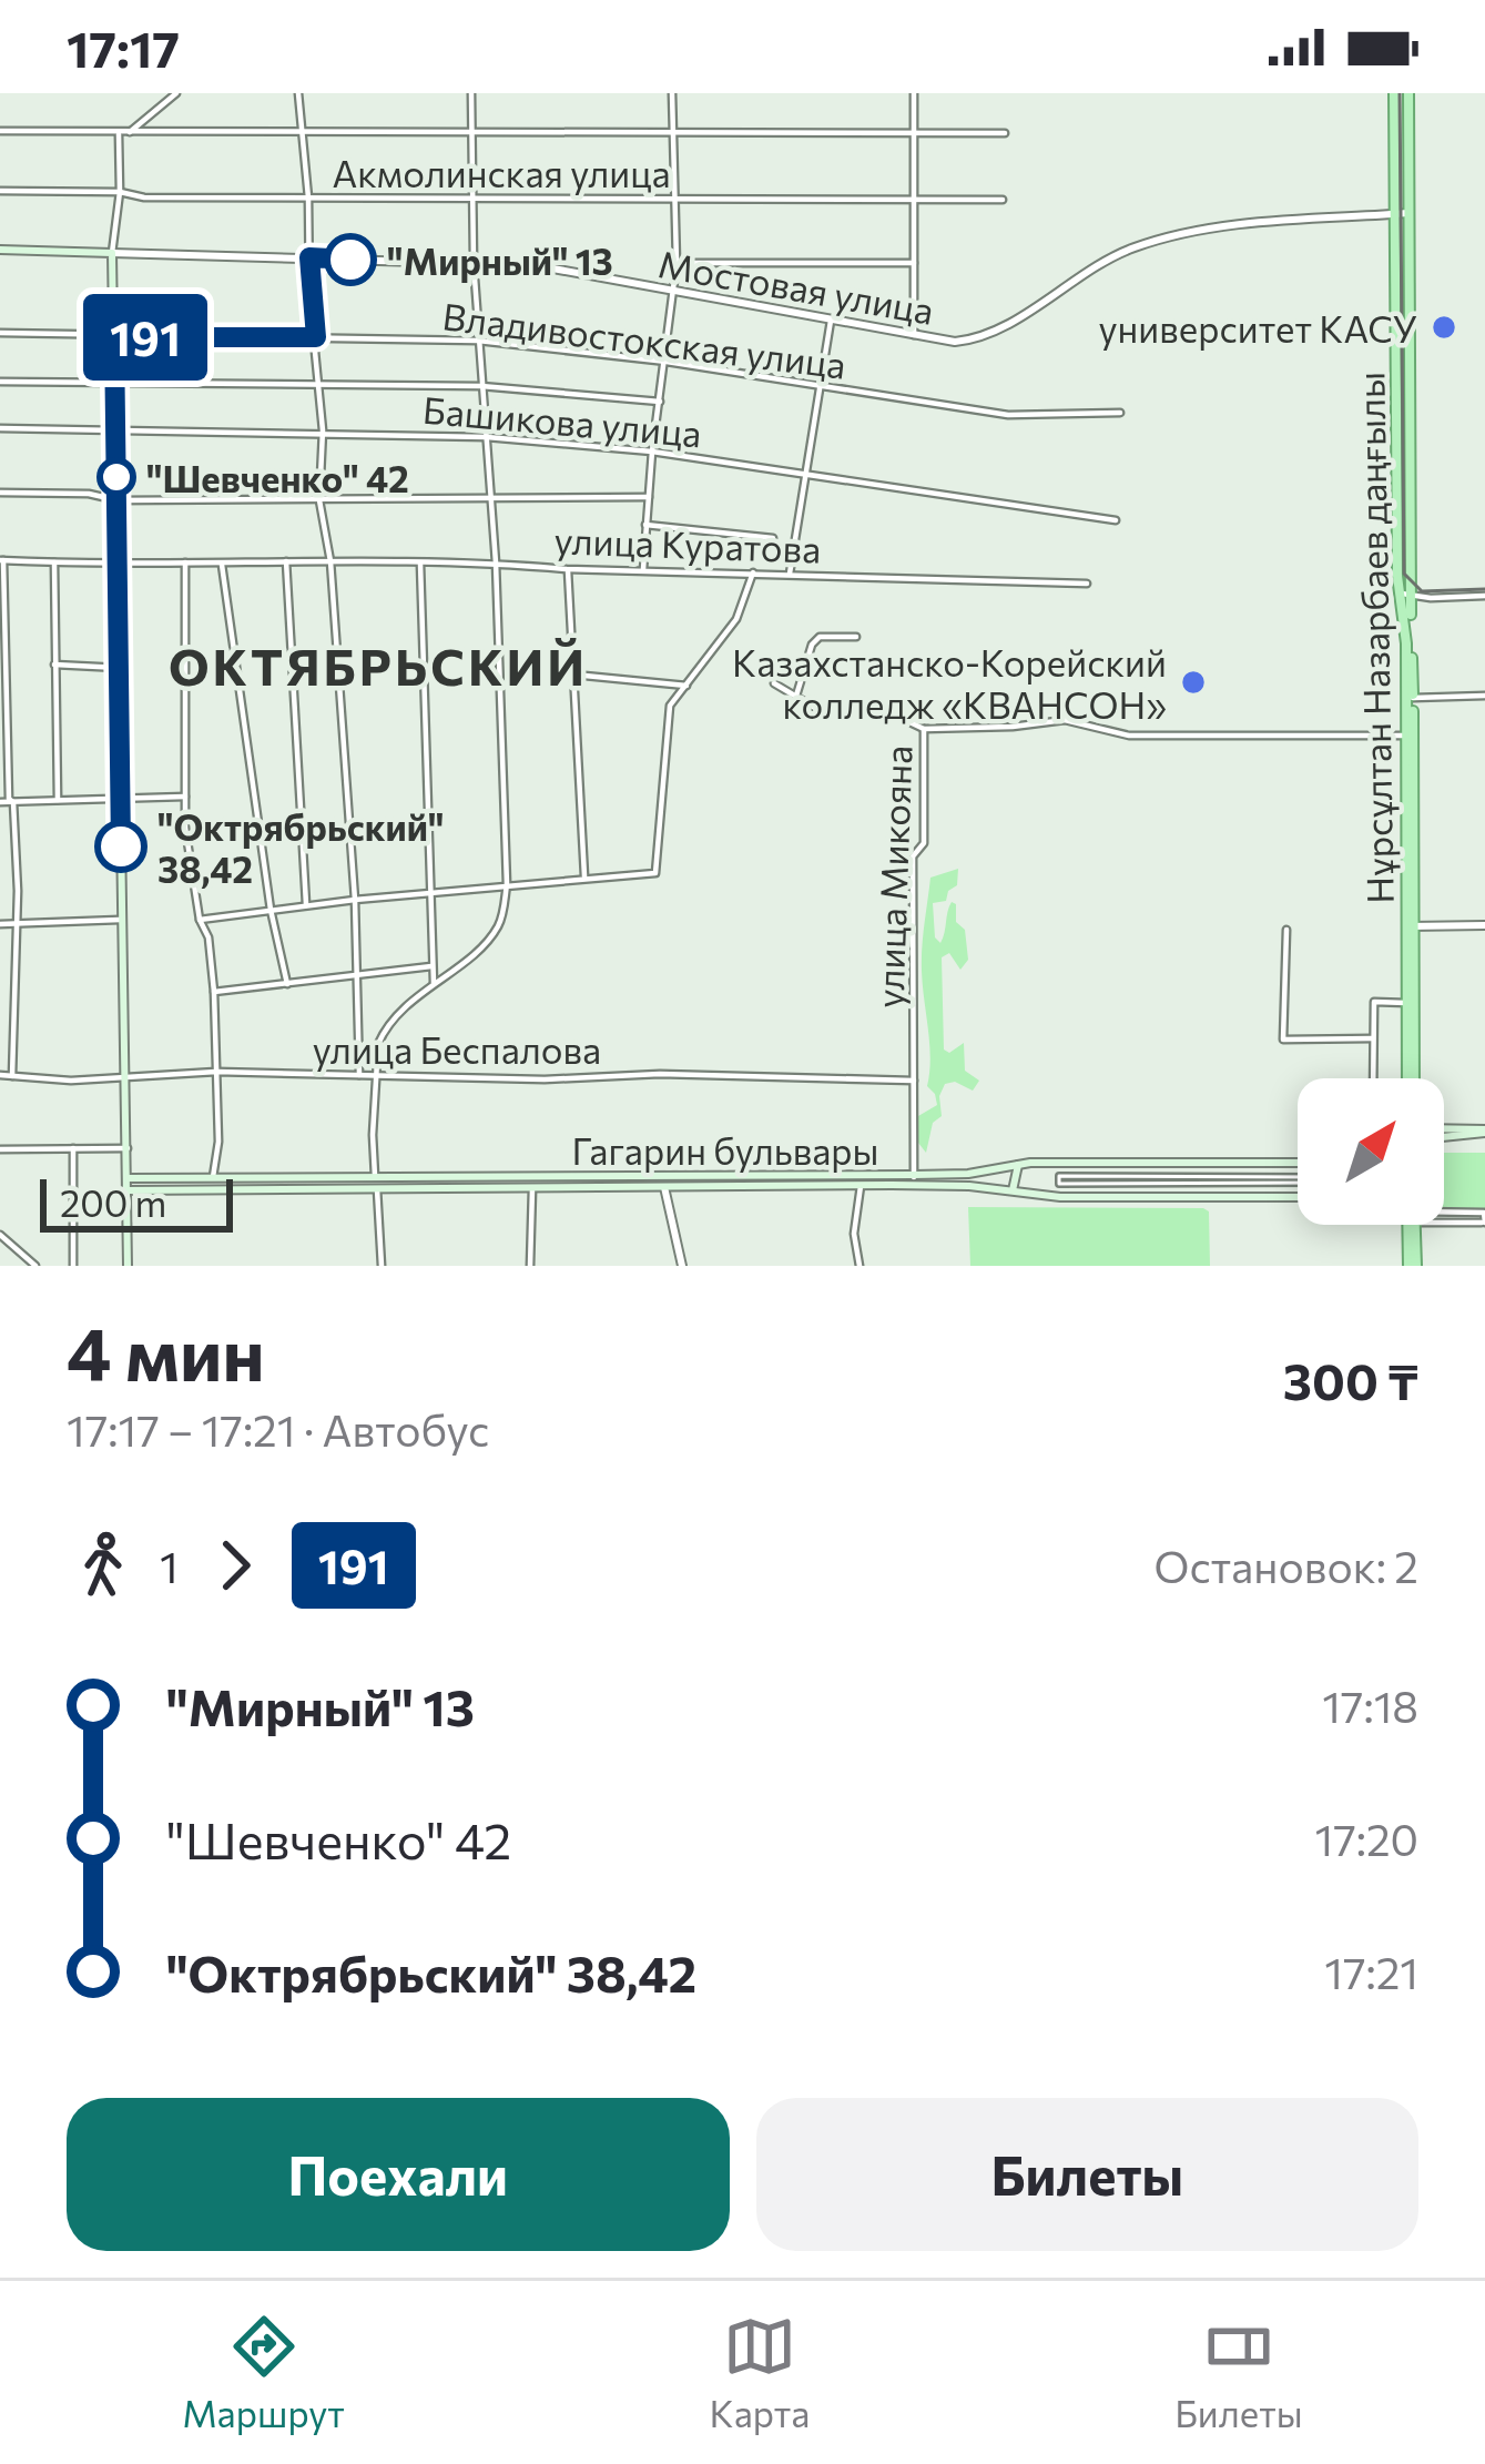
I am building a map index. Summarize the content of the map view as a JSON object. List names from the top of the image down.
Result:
{
  "streets": {
    "main road": ["Мостовая улица", "Нұрсұлтан Назарбаев даңғылы", "Гагарин бульвары"],
    "street": [
      "Акмолинская улица",
      "Владивостокская улица",
      "Башикова улица",
      "улица Куратова",
      "улица Микояна",
      "улица Беспалова"
    ]
  },
  "crossings": [
    ["Мостовая улица", "Нұрсұлтан Назарбаев даңғылы"],
    ["улица Микояна", "улица Беспалова"],
    ["улица Микояна", "Гагарин бульвары"]
  ],
  "districts": ["ОКТЯБРЬСКИЙ"],
  "places": [
    "\"Мирный\" 13",
    "университет КАСУ",
    "\"Шевченко\" 42",
    "Казахстанско-Корейский колледж «КВАНСОН»",
    "\"Октрябрьский\" 38,42"
  ],
  "lines": ["bus line 191"],
  "scale_bar": "200 m",
  "north": "top right",
  "page": {
    "status": "17:17",
    "on_map": "191",
    "scale": "200 m",
    "heading": ["4 мин", "17:17 – 17:21 · Автобус", "300 ₸"],
    "legs": ["1", "191", "Остановок: 2"],
    "list": [
      {
        "name": "\"Мирный\" 13",
        "value": "17:18"
      },
      {
        "name": "\"Шевченко\" 42",
        "value": "17:20"
      },
      {
        "name": "\"Октрябрьский\" 38,42",
        "value": "17:21"
      }
    ],
    "buttons": ["Поехали", "Билеты"],
    "tabs": ["Маршрут", "Карта", "Билеты"]
  }
}
